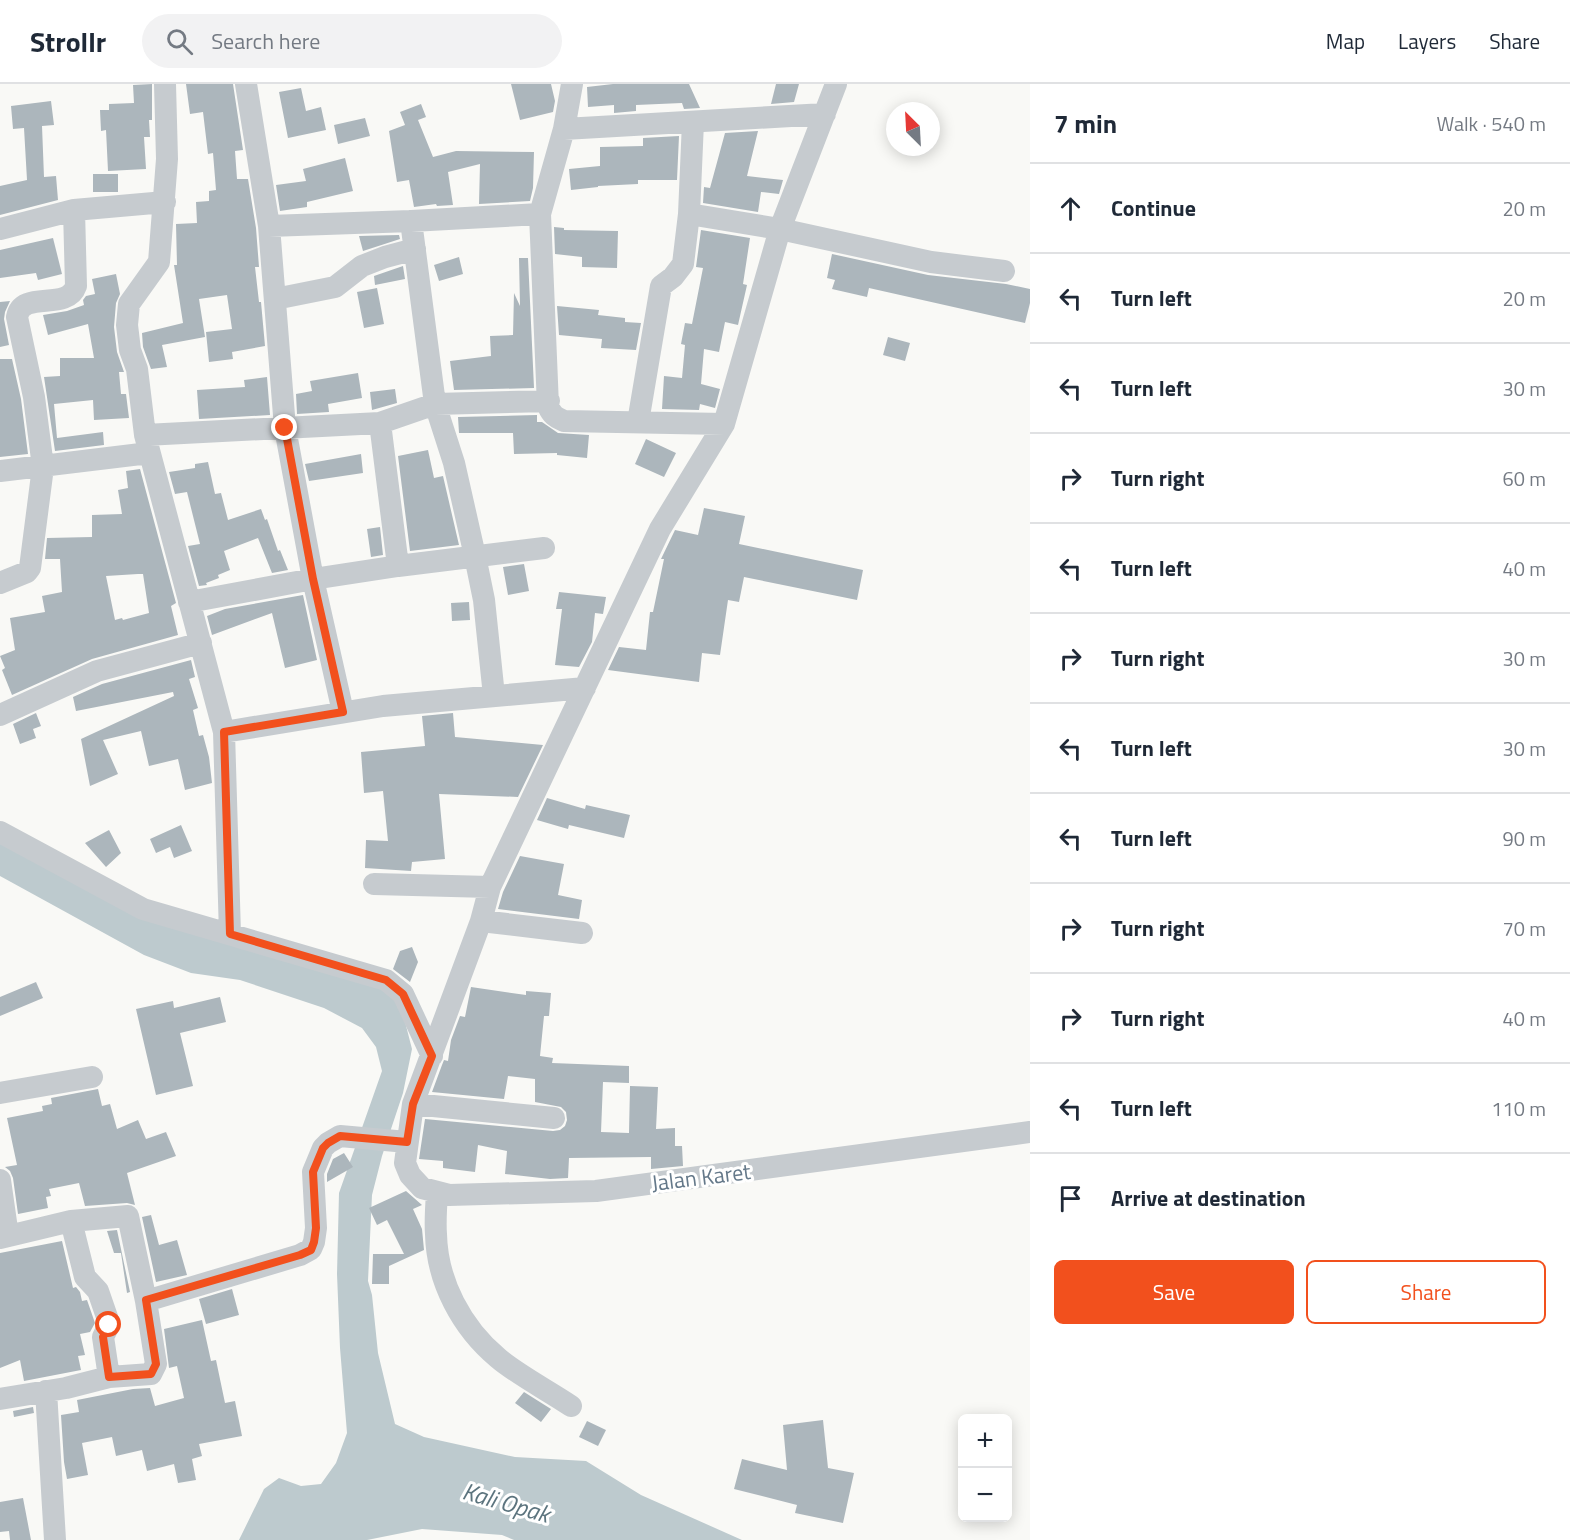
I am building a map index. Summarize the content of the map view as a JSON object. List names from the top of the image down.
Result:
{
  "streets": {
    "street": ["Jalan Karet"]
  },
  "water": ["Kali Opak"],
  "north": "top left",
  "page": {
    "header": "Strollr",
    "search": "Search here",
    "nav": ["Map", "Layers", "Share"],
    "heading": ["7 min", "Walk · 540 m"],
    "list": [
      ["Continue", "20 m"],
      ["Turn left", "20 m"],
      ["Turn left", "30 m"],
      ["Turn right", "60 m"],
      ["Turn left", "40 m"],
      ["Turn right", "30 m"],
      ["Turn left", "30 m"],
      ["Turn left", "90 m"],
      ["Turn right", "70 m"],
      ["Turn right", "40 m"],
      ["Turn left", "110 m"],
      "Arrive at destination"
    ],
    "buttons": ["Save", "Share"],
    "map_buttons": ["+", "−"]
  }
}
